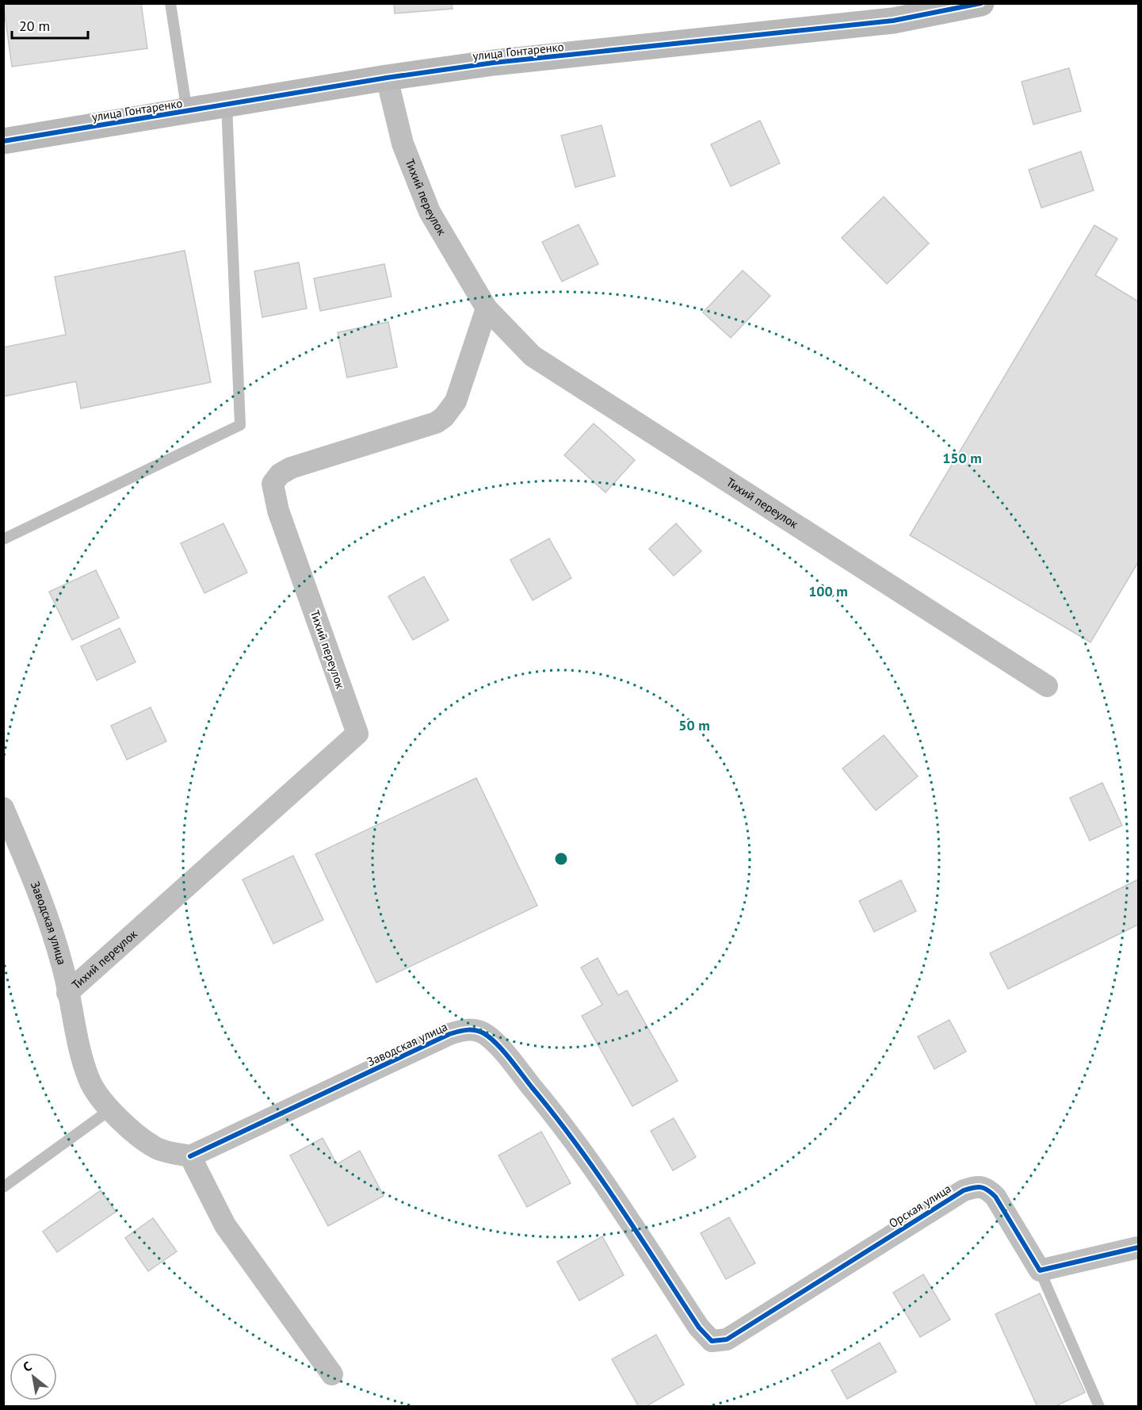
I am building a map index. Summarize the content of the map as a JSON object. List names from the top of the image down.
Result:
{
  "streets": {
    "street": [
      "улица Гонтаренко",
      "Тихий переулок",
      "Заводская улица",
      "Орская улица"
    ]
  },
  "crossings": [
    ["улица Гонтаренко", "Тихий переулок"],
    ["Тихий переулок", "Заводская улица"],
    ["Заводская улица", "Орская улица"]
  ],
  "scale_bar": "20 m",
  "north": "top left",
  "rings": ["150 m", "100 m", "50 m"]
}
